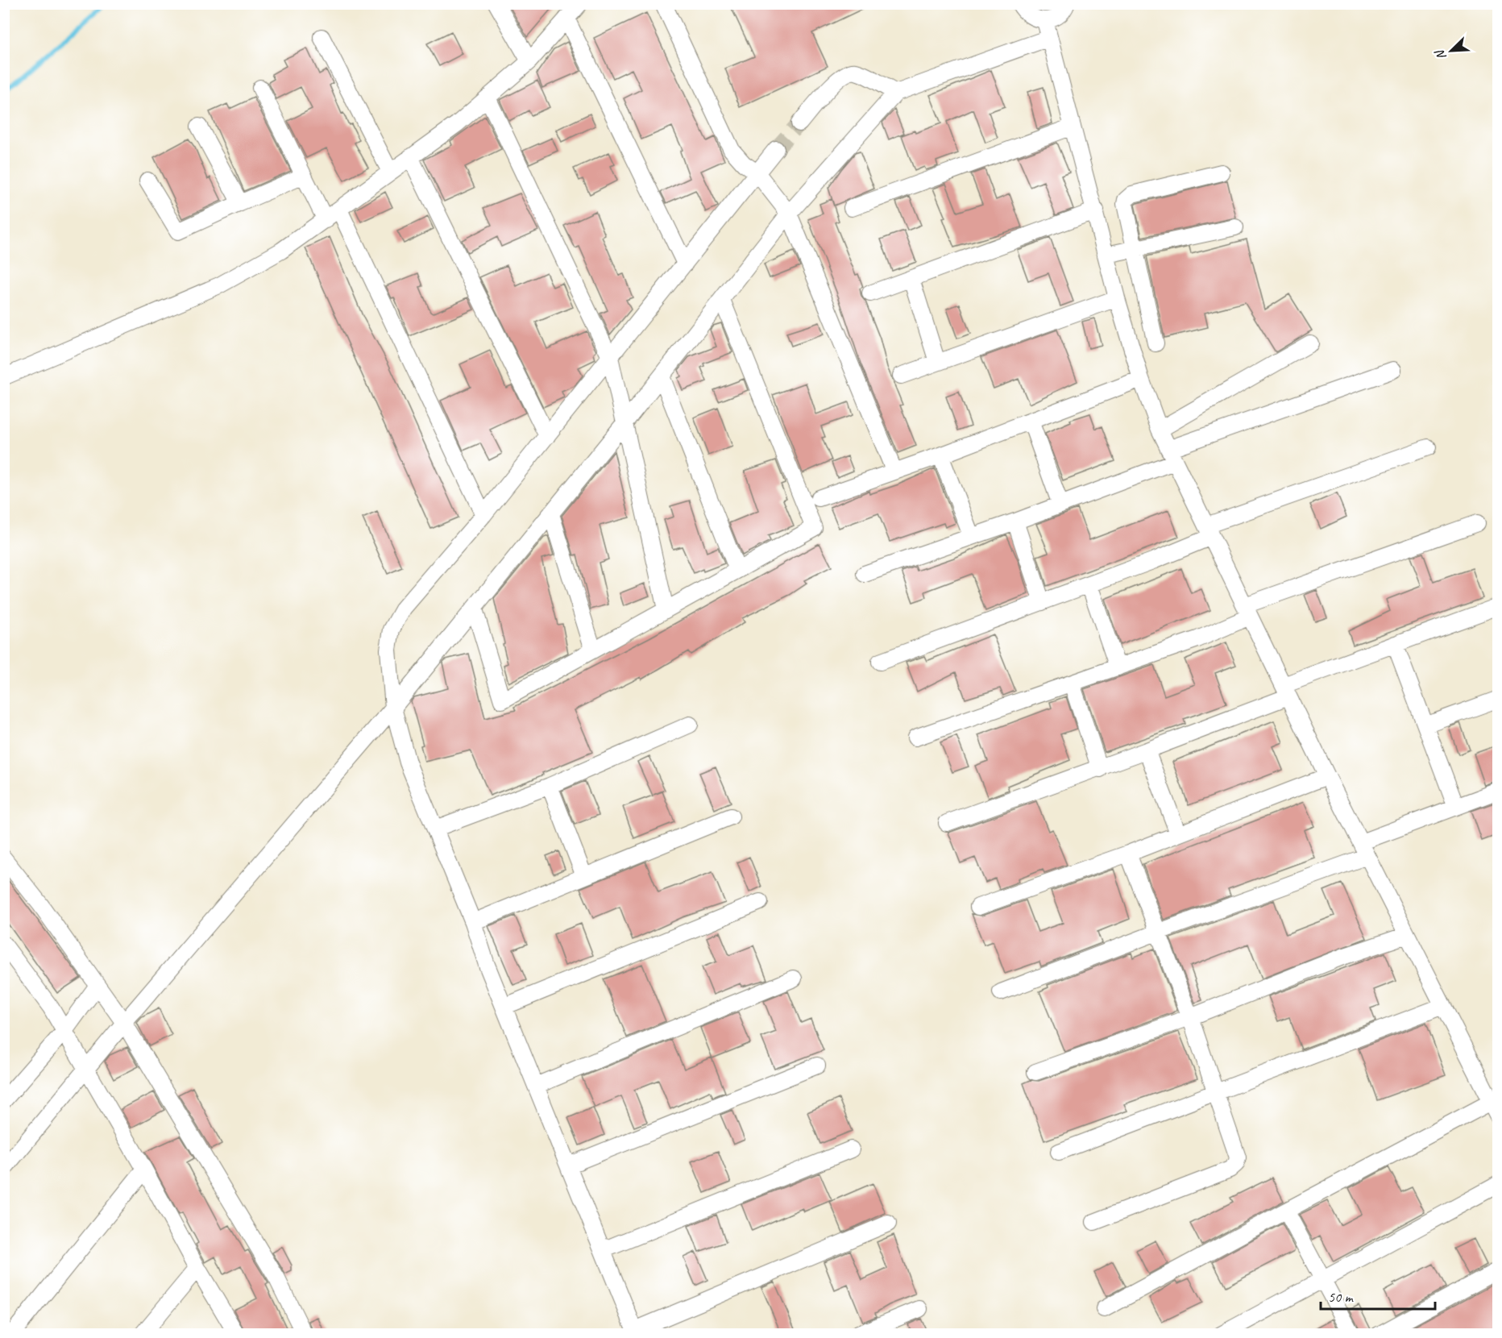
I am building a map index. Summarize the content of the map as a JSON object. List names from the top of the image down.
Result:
{
  "scale_bar": "50 m",
  "north": "bottom left"
}
